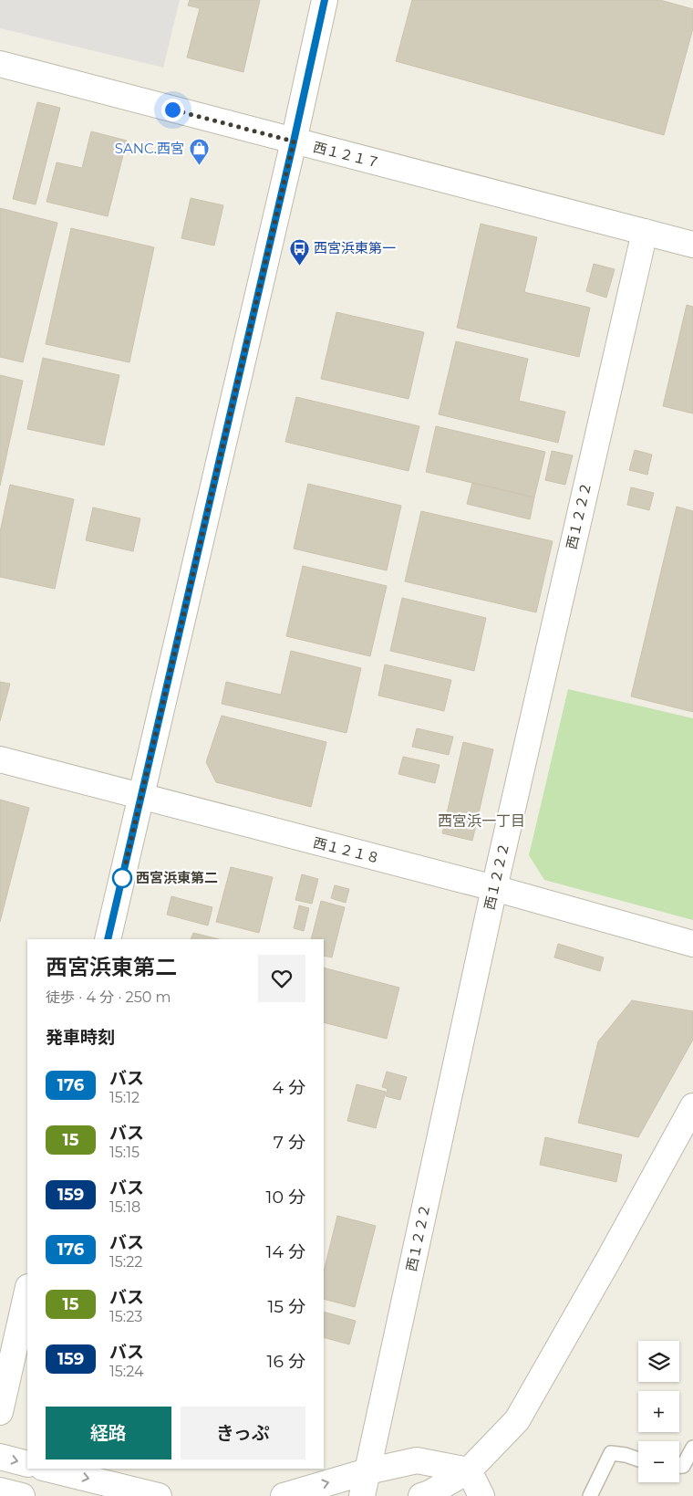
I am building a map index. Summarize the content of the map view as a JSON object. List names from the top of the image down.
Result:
{
  "streets": {
    "street": ["西１２１７", "西１２２２", "西１２１８"]
  },
  "crossings": [
    ["西１２１７", "西１２２２"],
    ["西１２２２", "西１２１８"]
  ],
  "districts": ["西宮浜一丁目"],
  "places": {
    "shop": ["SANC.西宮"],
    "bus stop": ["西宮浜東第一"],
    "other": ["西宮浜東第二"]
  },
  "lines": ["bus line 176"],
  "page": {
    "heading": [
      ["西宮浜東第二", "徒歩 · 4 分 · 250 m"],
      "発車時刻"
    ],
    "list": [
      {
        "mark": "176",
        "name": "バス",
        "note": "15:12",
        "value": "4 分"
      },
      {
        "mark": "15",
        "name": "バス",
        "note": "15:15",
        "value": "7 分"
      },
      {
        "mark": "159",
        "name": "バス",
        "note": "15:18",
        "value": "10 分"
      },
      {
        "mark": "176",
        "name": "バス",
        "note": "15:22",
        "value": "14 分"
      },
      {
        "mark": "15",
        "name": "バス",
        "note": "15:23",
        "value": "15 分"
      },
      {
        "mark": "159",
        "name": "バス",
        "note": "15:24",
        "value": "16 分"
      }
    ],
    "map_buttons": ["+", "−"],
    "buttons": ["経路", "きっぷ"]
  }
}
